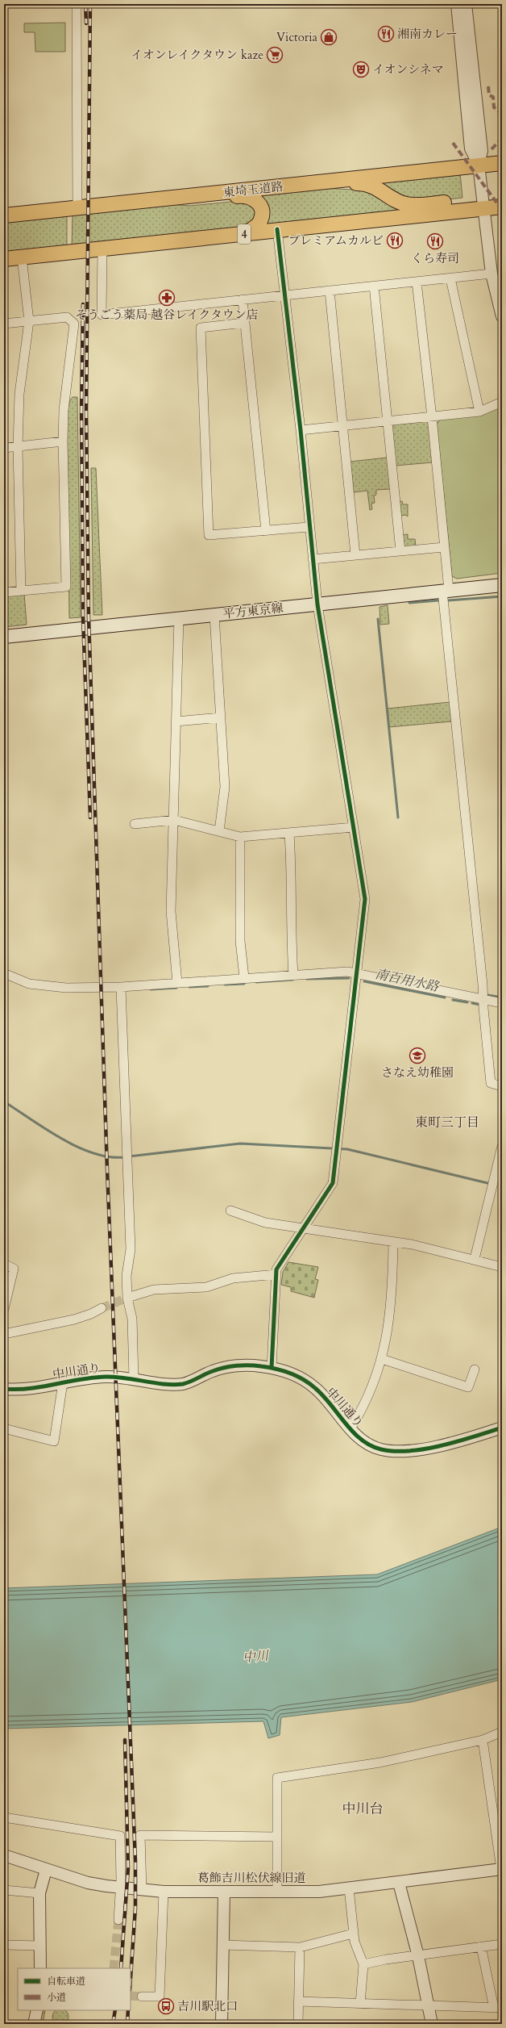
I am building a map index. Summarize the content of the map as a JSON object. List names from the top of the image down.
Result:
{
  "streets": {
    "highway": ["東埼玉道路", "4"],
    "main road": ["平方東京線"],
    "street": ["中川通り", "葛飾吉川松伏線旧道"]
  },
  "crossings": [
    ["東埼玉道路", "4"]
  ],
  "districts": ["東町三丁目", "中川台"],
  "water": ["南百用水路", "中川"],
  "places": {
    "restaurant": ["湘南カレー", "プレミアムカルビ", "くら寿司"],
    "shop": ["Victoria"],
    "supermarket": ["イオンレイクタウン kaze"],
    "theatre": ["イオンシネマ"],
    "pharmacy": ["そうごう薬局 越谷レイクタウン店"],
    "school or university": ["さなえ幼稚園"],
    "bus stop": ["吉川駅北口"]
  },
  "legend": ["自転車道", "小道"]
}
